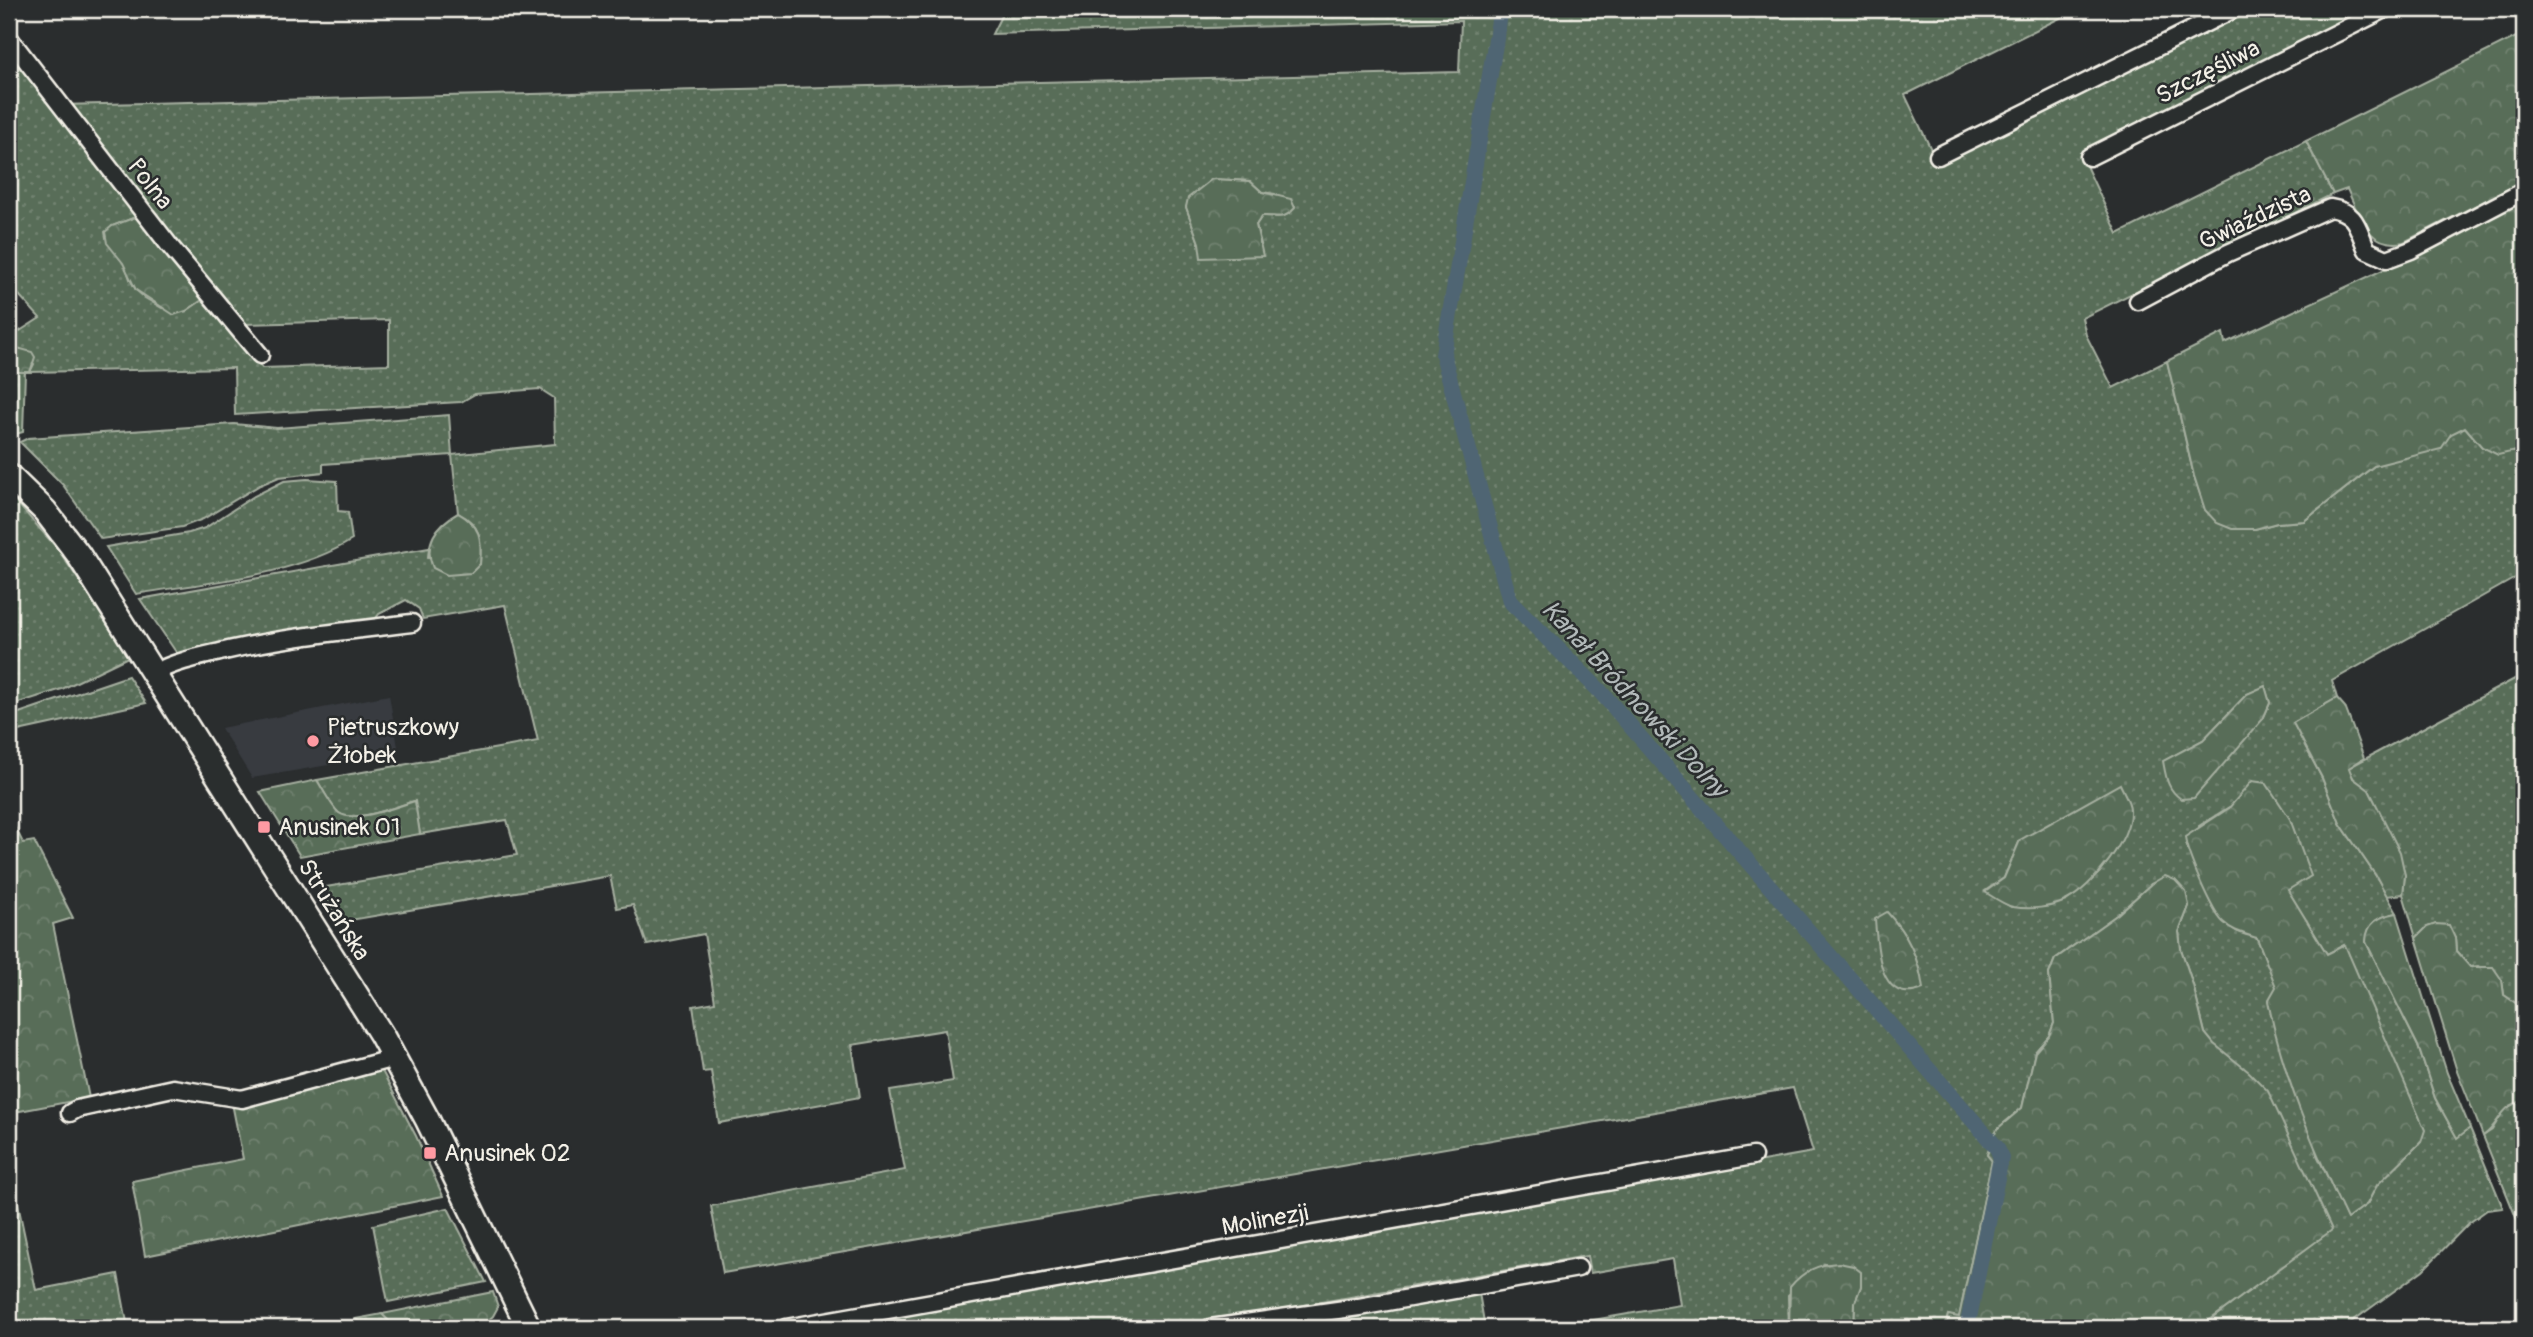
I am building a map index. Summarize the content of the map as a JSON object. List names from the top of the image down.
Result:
{
  "streets": {
    "main road": ["Strużańska"],
    "street": [
      "Szczęśliwa",
      "Polna",
      "Gwiaździsta",
      "Molinezji"
    ]
  },
  "water": ["Kanał Bródnowski Dolny"],
  "places": {
    "other": ["Pietruszkowy Żłobek"],
    "transit": ["Anusinek 01", "Anusinek 02"]
  }
}
